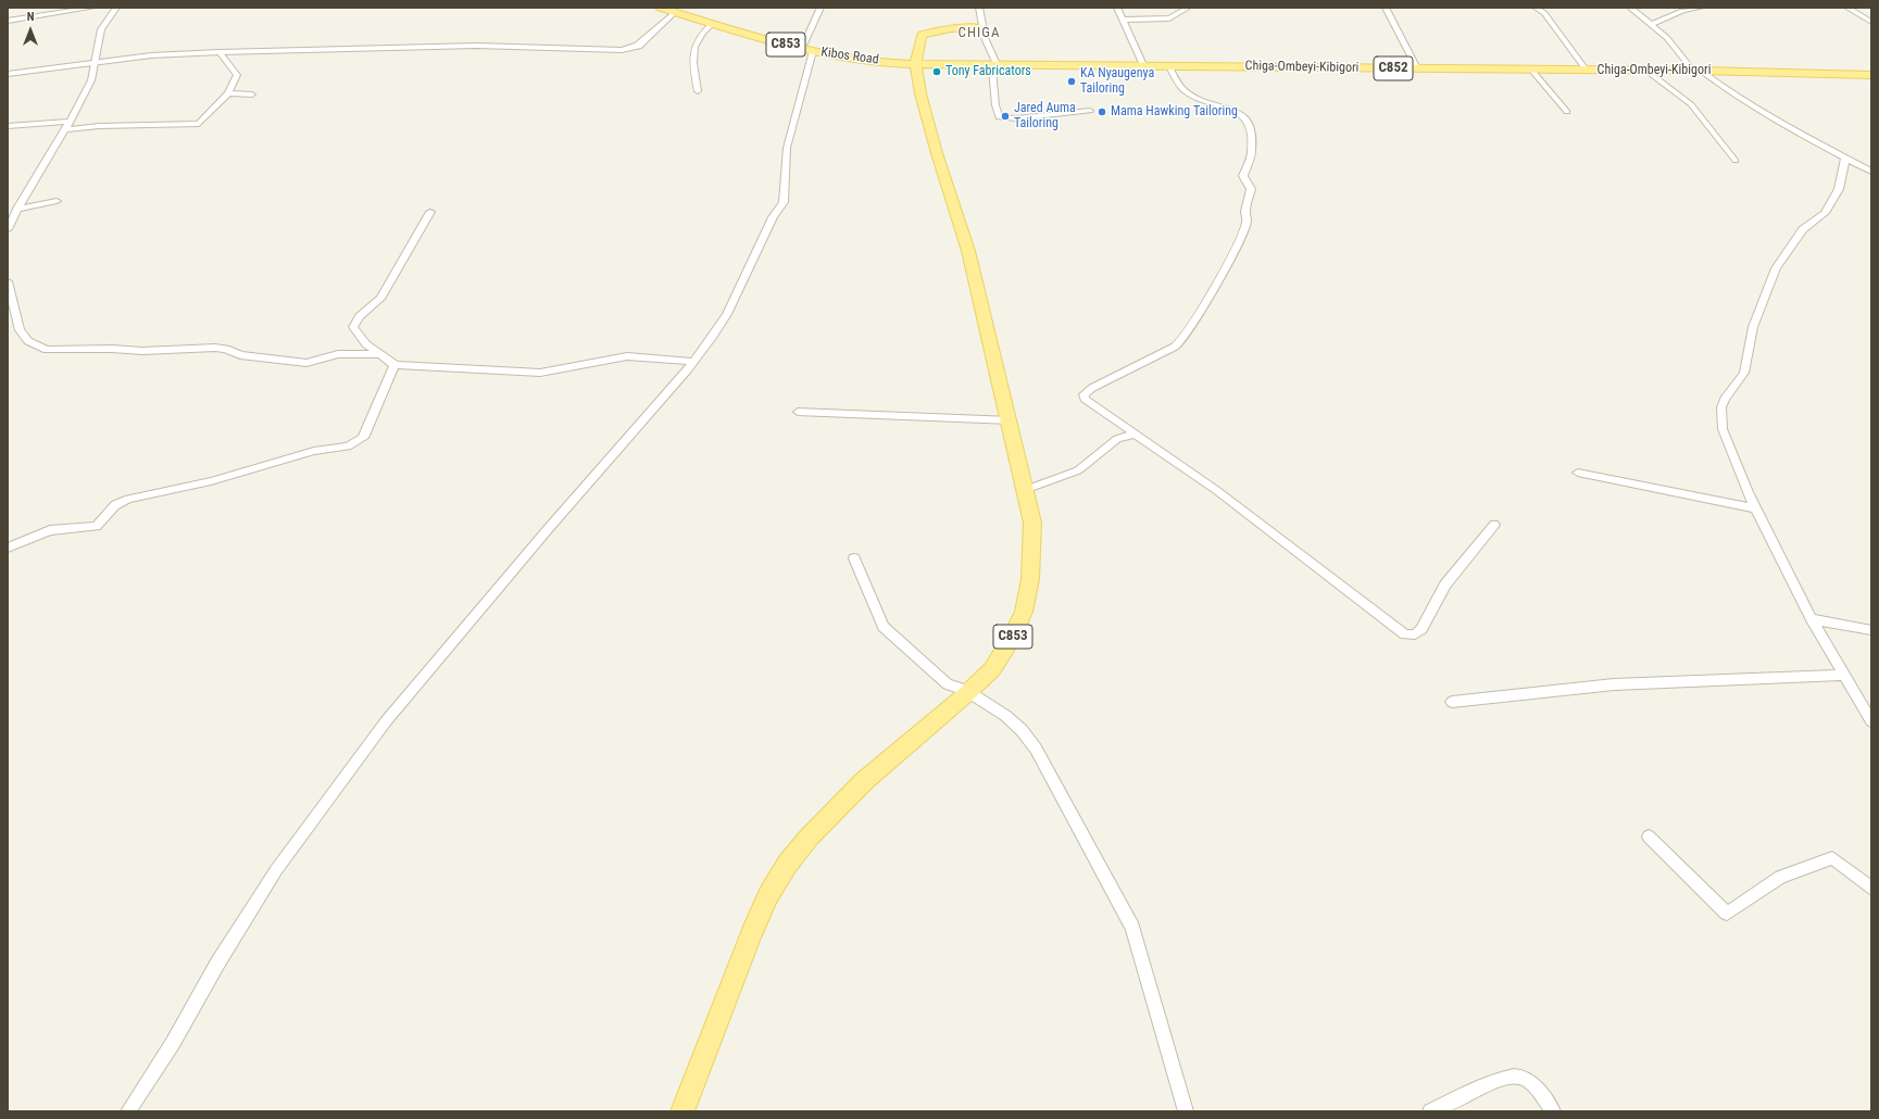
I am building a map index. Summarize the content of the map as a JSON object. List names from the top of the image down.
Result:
{
  "streets": {
    "main road": [
      "C853",
      "Kibos Road",
      "Chiga-Ombeyi-Kibigori",
      "C852"
    ]
  },
  "crossings": [
    ["C853", "Kibos Road"],
    ["C853", "Chiga-Ombeyi-Kibigori"],
    ["Kibos Road", "Chiga-Ombeyi-Kibigori"]
  ],
  "districts": ["CHIGA"],
  "places": [
    "Tony Fabricators",
    "KA Nyaugenya Tailoring",
    "Mama Hawking Tailoring",
    "Jared Auma Tailoring"
  ],
  "north": "top"
}
